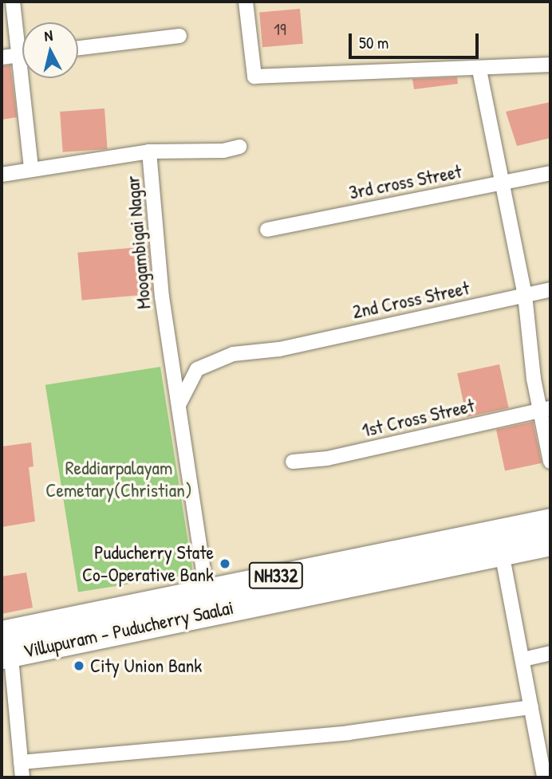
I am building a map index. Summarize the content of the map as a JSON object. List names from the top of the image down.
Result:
{
  "streets": {
    "highway": ["NH332", "Villupuram - Puducherry Saalai"],
    "street": [
      "3rd cross Street",
      "Moogambigai Nagar",
      "2nd Cross Street",
      "1st Cross Street"
    ]
  },
  "crossings": [
    ["Moogambigai Nagar", "2nd Cross Street"],
    ["Moogambigai Nagar", "Villupuram - Puducherry Saalai"]
  ],
  "parks": ["Reddiarpalayam Cemetary(Christian)"],
  "places": ["Puducherry State Co-Operative Bank", "City Union Bank"],
  "house_numbers": ["19"],
  "scale_bar": "50 m",
  "north": "top"
}
